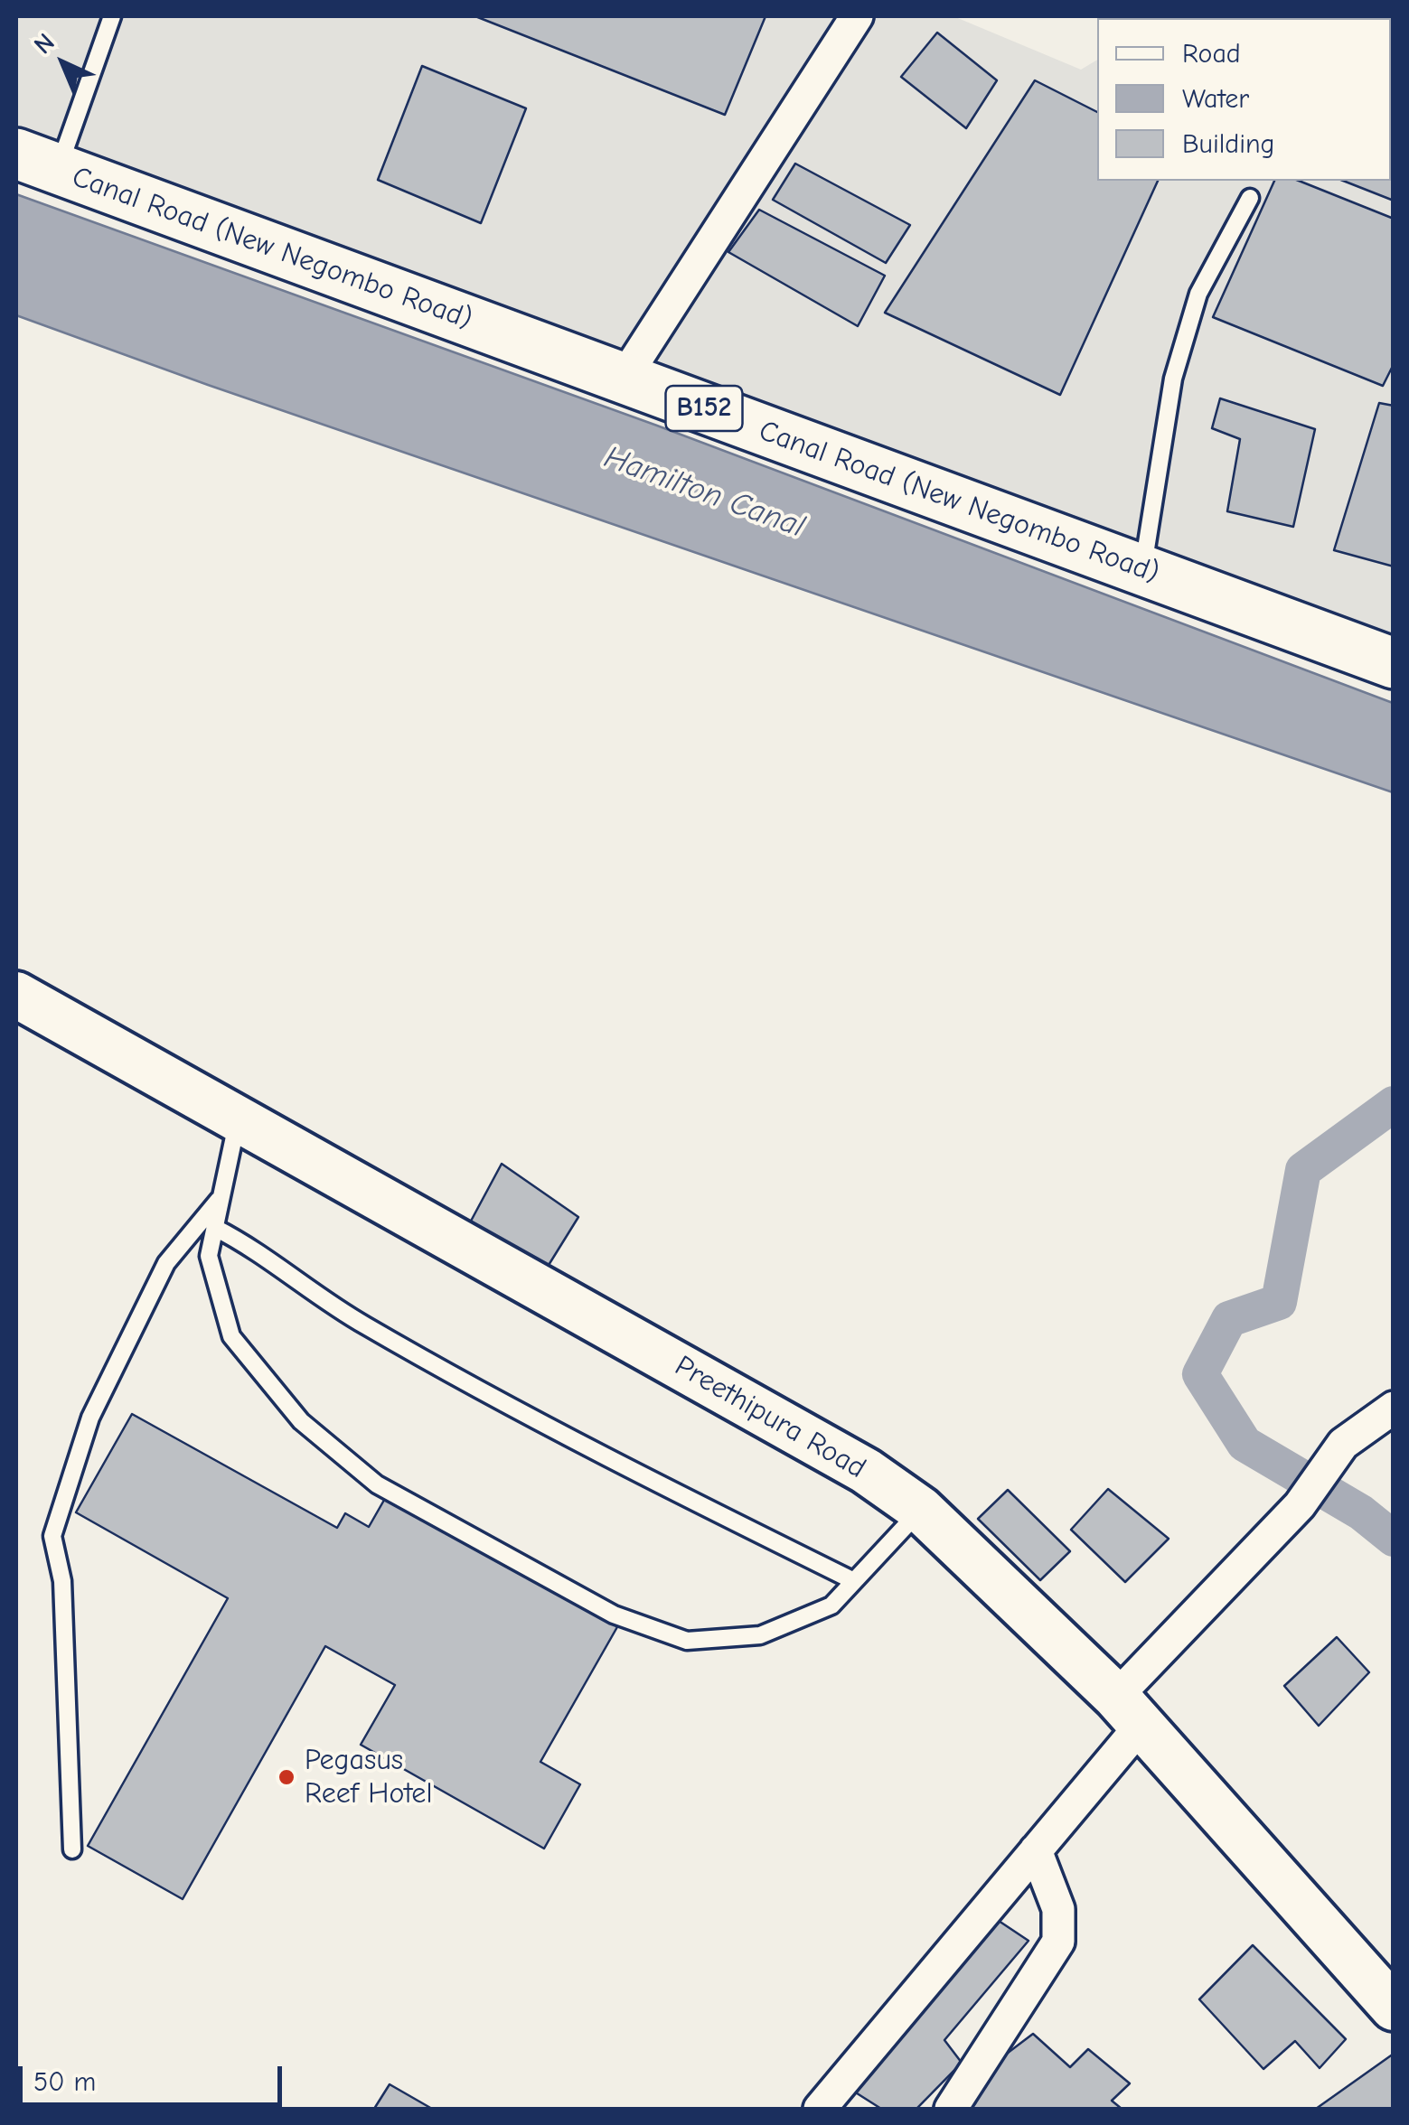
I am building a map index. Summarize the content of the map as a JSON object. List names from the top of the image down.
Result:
{
  "streets": {
    "main road": ["Canal Road (New Negombo Road)", "B152"],
    "street": ["Preethipura Road"]
  },
  "water": ["Hamilton Canal"],
  "places": ["Pegasus Reef Hotel"],
  "legend": ["Road", "Water", "Building"],
  "scale_bar": "50 m",
  "north": "top left"
}
